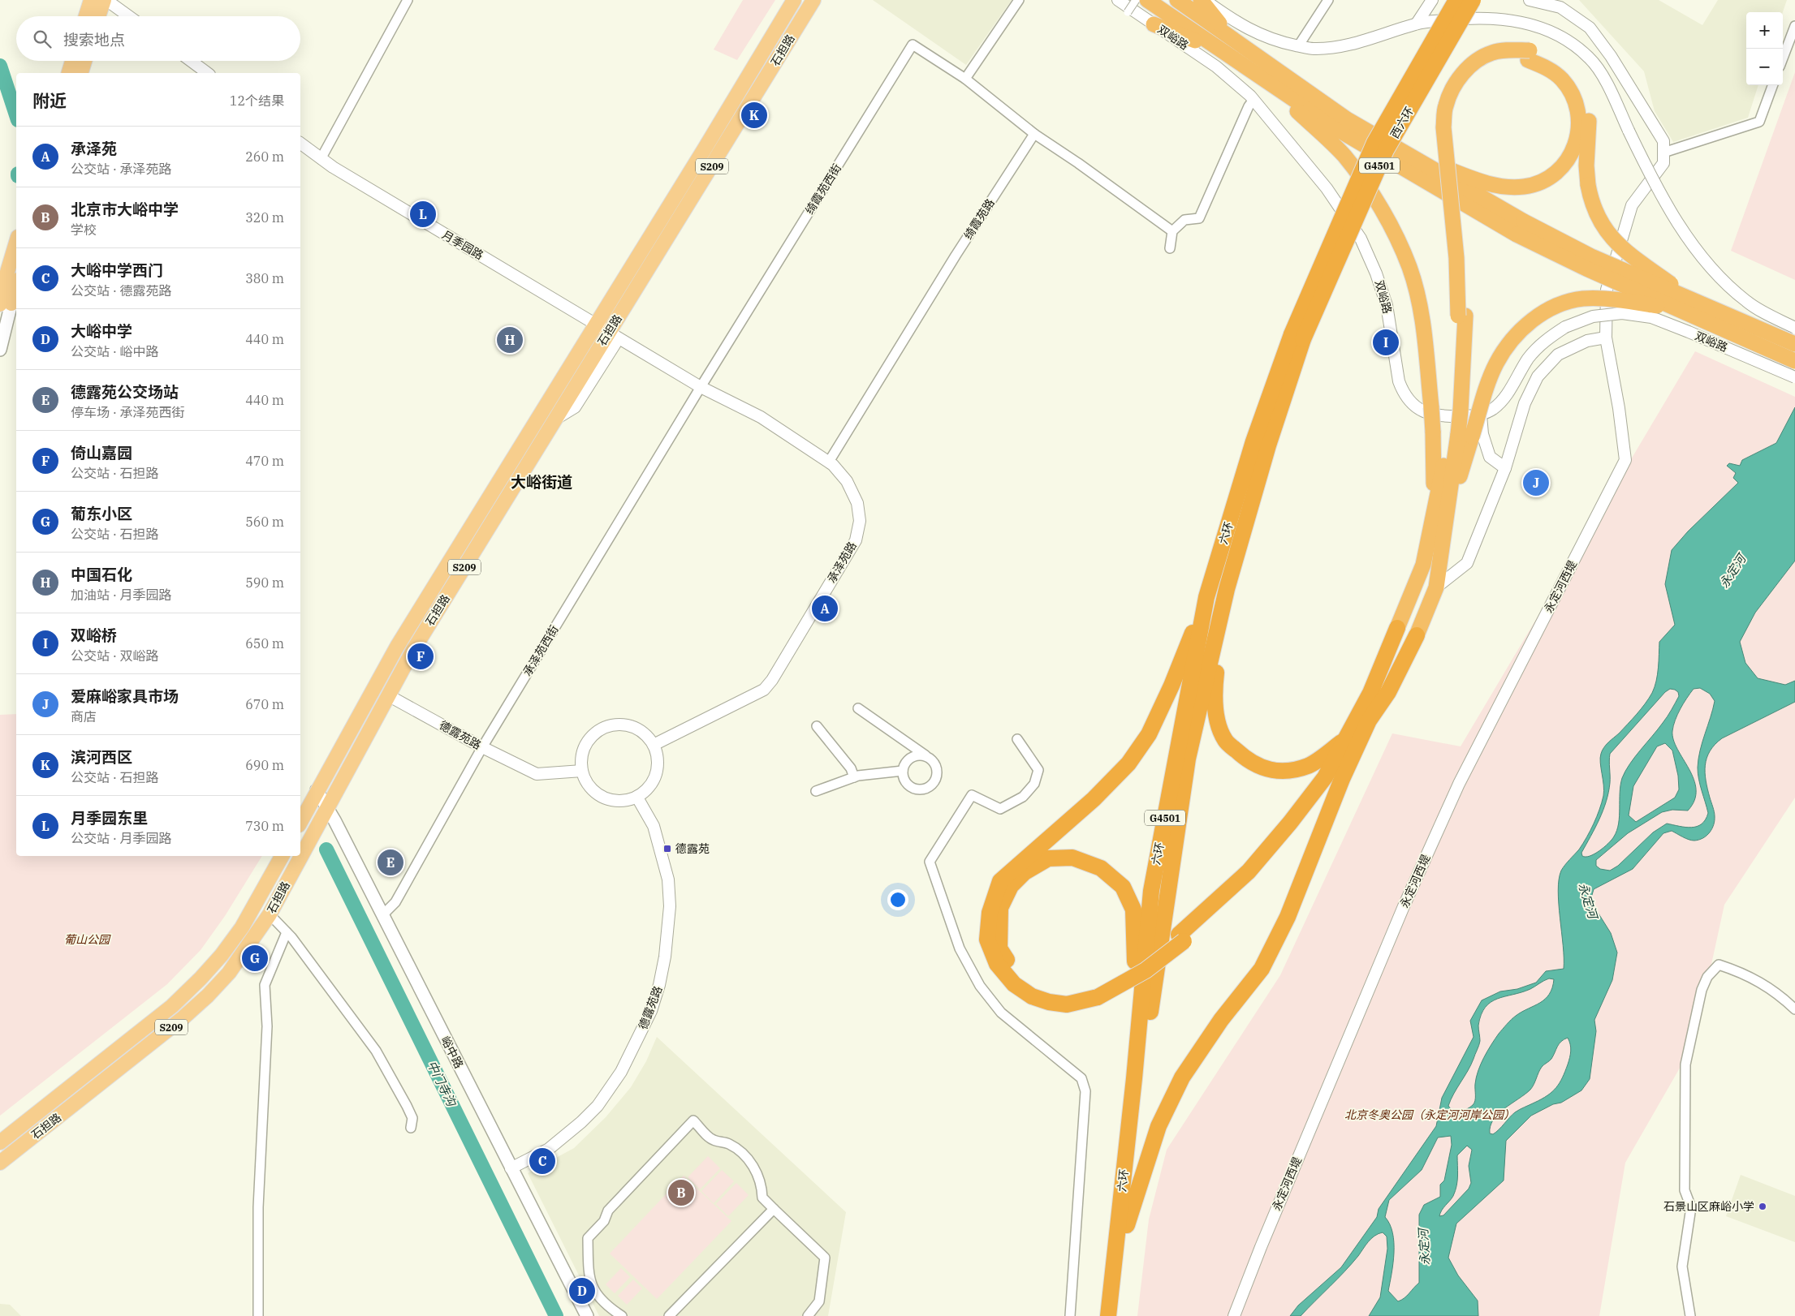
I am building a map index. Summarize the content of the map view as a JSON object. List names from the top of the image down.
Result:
{
  "streets": {
    "highway": [
      "双峪路",
      "西六环",
      "G4501",
      "六环"
    ],
    "main road": ["石担路", "S209", "峪中路"],
    "street": [
      "绮霞苑西街",
      "绮霞苑路",
      "月季园路",
      "承泽苑路",
      "永定河西堤",
      "承泽苑西街",
      "德露苑路"
    ]
  },
  "crossings": [
    ["石担路", "月季园路"],
    ["石担路", "承泽苑路"],
    ["石担路", "德露苑路"],
    ["石担路", "峪中路"],
    ["西六环", "六环"],
    ["绮霞苑西街", "承泽苑路"],
    ["绮霞苑西街", "承泽苑西街"],
    ["绮霞苑路", "承泽苑路"],
    ["月季园路", "承泽苑路"],
    ["承泽苑路", "承泽苑西街"],
    ["承泽苑路", "德露苑路"],
    ["承泽苑西街", "德露苑路"],
    ["承泽苑西街", "峪中路"],
    ["德露苑路", "峪中路"]
  ],
  "districts": ["大峪街道"],
  "water": ["永定河", "中门寺沟"],
  "parks": ["葡山公园", "北京冬奥公园（永定河河岸公园）"],
  "places": {
    "transit": ["德露苑"],
    "other": ["石景山区麻峪小学"]
  },
  "page": {
    "map_buttons": ["+", "−"],
    "search": "搜索地点",
    "heading": ["附近", "12个结果"],
    "pins": [
      "K",
      "L",
      "H",
      "I",
      "J",
      "A",
      "F",
      "E",
      "G",
      "C",
      "B",
      "D"
    ],
    "list": [
      {
        "mark": "A",
        "name": "承泽苑",
        "note": "公交站 · 承泽苑路",
        "value": "260 m"
      },
      {
        "mark": "B",
        "name": "北京市大峪中学",
        "note": "学校",
        "value": "320 m"
      },
      {
        "mark": "C",
        "name": "大峪中学西门",
        "note": "公交站 · 德露苑路",
        "value": "380 m"
      },
      {
        "mark": "D",
        "name": "大峪中学",
        "note": "公交站 · 峪中路",
        "value": "440 m"
      },
      {
        "mark": "E",
        "name": "德露苑公交场站",
        "note": "停车场 · 承泽苑西街",
        "value": "440 m"
      },
      {
        "mark": "F",
        "name": "倚山嘉园",
        "note": "公交站 · 石担路",
        "value": "470 m"
      },
      {
        "mark": "G",
        "name": "葡东小区",
        "note": "公交站 · 石担路",
        "value": "560 m"
      },
      {
        "mark": "H",
        "name": "中国石化",
        "note": "加油站 · 月季园路",
        "value": "590 m"
      },
      {
        "mark": "I",
        "name": "双峪桥",
        "note": "公交站 · 双峪路",
        "value": "650 m"
      },
      {
        "mark": "J",
        "name": "爱麻峪家具市场",
        "note": "商店",
        "value": "670 m"
      },
      {
        "mark": "K",
        "name": "滨河西区",
        "note": "公交站 · 石担路",
        "value": "690 m"
      },
      {
        "mark": "L",
        "name": "月季园东里",
        "note": "公交站 · 月季园路",
        "value": "730 m"
      }
    ]
  }
}
